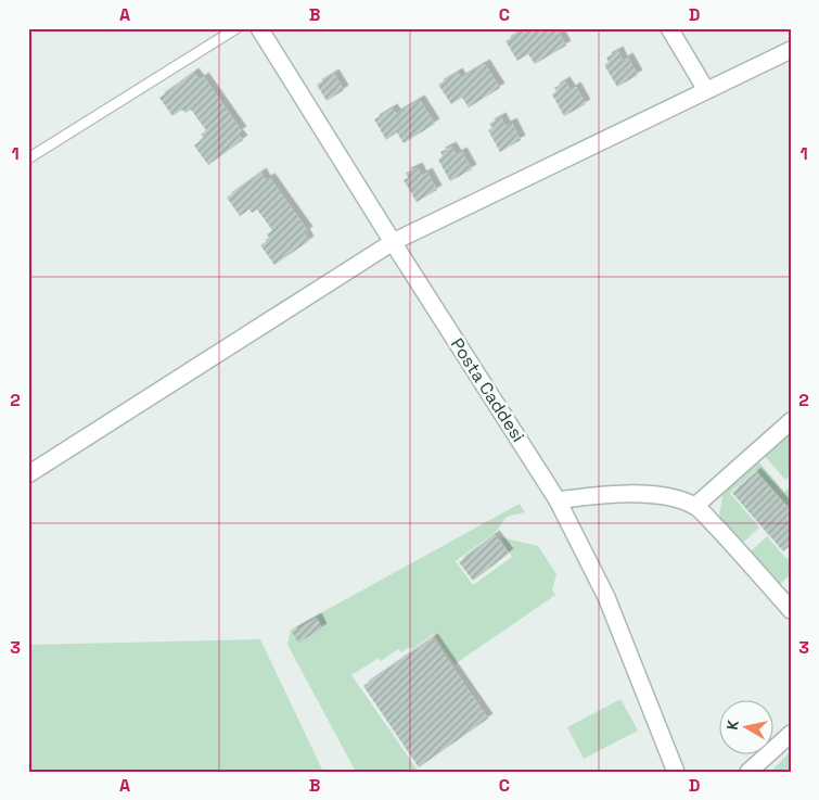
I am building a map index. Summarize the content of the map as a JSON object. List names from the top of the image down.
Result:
{
  "streets": {
    "street": ["Posta Caddesi"]
  },
  "north": "left",
  "grid": {
    "columns": [
      "A",
      "B",
      "C",
      "D"
    ],
    "rows": ["1", "2", "3"]
  }
}
